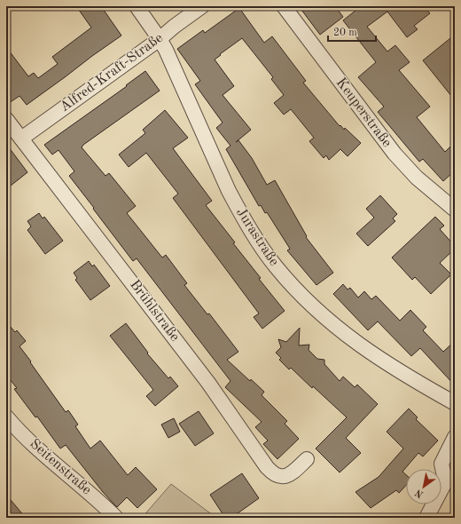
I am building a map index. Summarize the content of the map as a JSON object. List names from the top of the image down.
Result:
{
  "streets": {
    "street": [
      "Alfred-Kraft-Straße",
      "Keuperstraße",
      "Jurastraße",
      "Brühlstraße",
      "Seitenstraße"
    ]
  },
  "crossings": [
    ["Alfred-Kraft-Straße", "Jurastraße"],
    ["Alfred-Kraft-Straße", "Brühlstraße"]
  ],
  "scale_bar": "20 m",
  "north": "bottom left"
}
